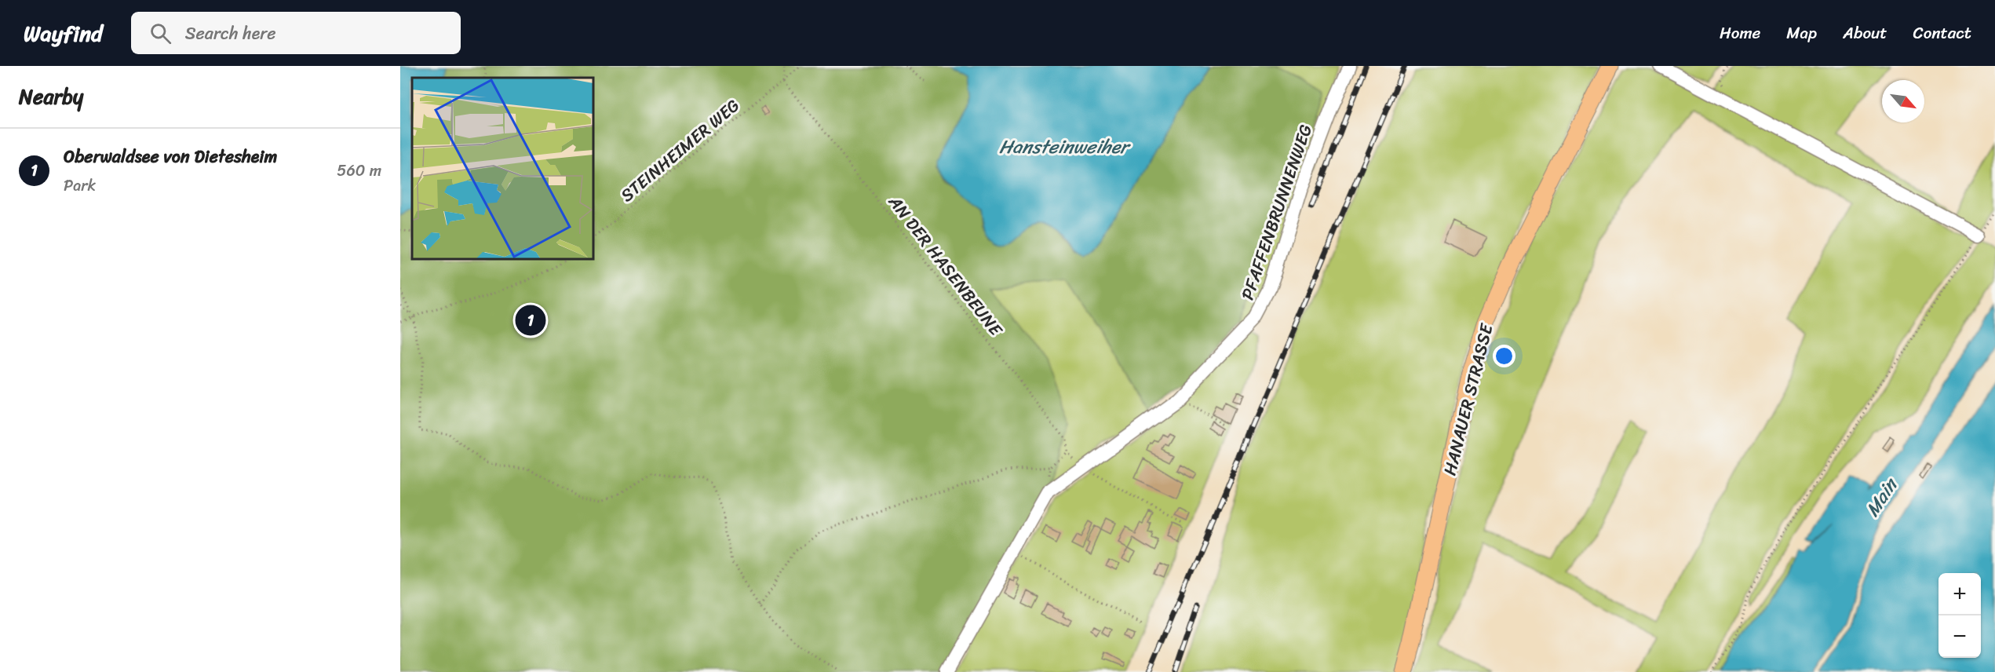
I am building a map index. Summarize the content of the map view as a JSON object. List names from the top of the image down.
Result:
{
  "streets": {
    "main road": ["HANAUER STRASSE"],
    "lane": ["PFAFFENBRUNNENWEG"],
    "path": ["STEINHEIMER WEG", "AN DER HASENBEUNE"]
  },
  "crossings": [
    ["STEINHEIMER WEG", "AN DER HASENBEUNE"],
    ["PFAFFENBRUNNENWEG", "AN DER HASENBEUNE"]
  ],
  "water": ["Hansteinweiher", "Main"],
  "north": "bottom right",
  "page": {
    "header": "Wayfind",
    "search": "Search here",
    "nav": [
      "Home",
      "Map",
      "About",
      "Contact"
    ],
    "heading": "Nearby",
    "list": [
      {
        "mark": "1",
        "name": "Oberwaldsee von Dietesheim",
        "note": "Park",
        "value": "560 m"
      }
    ],
    "pins": "1",
    "map_buttons": ["+", "−"]
  }
}
